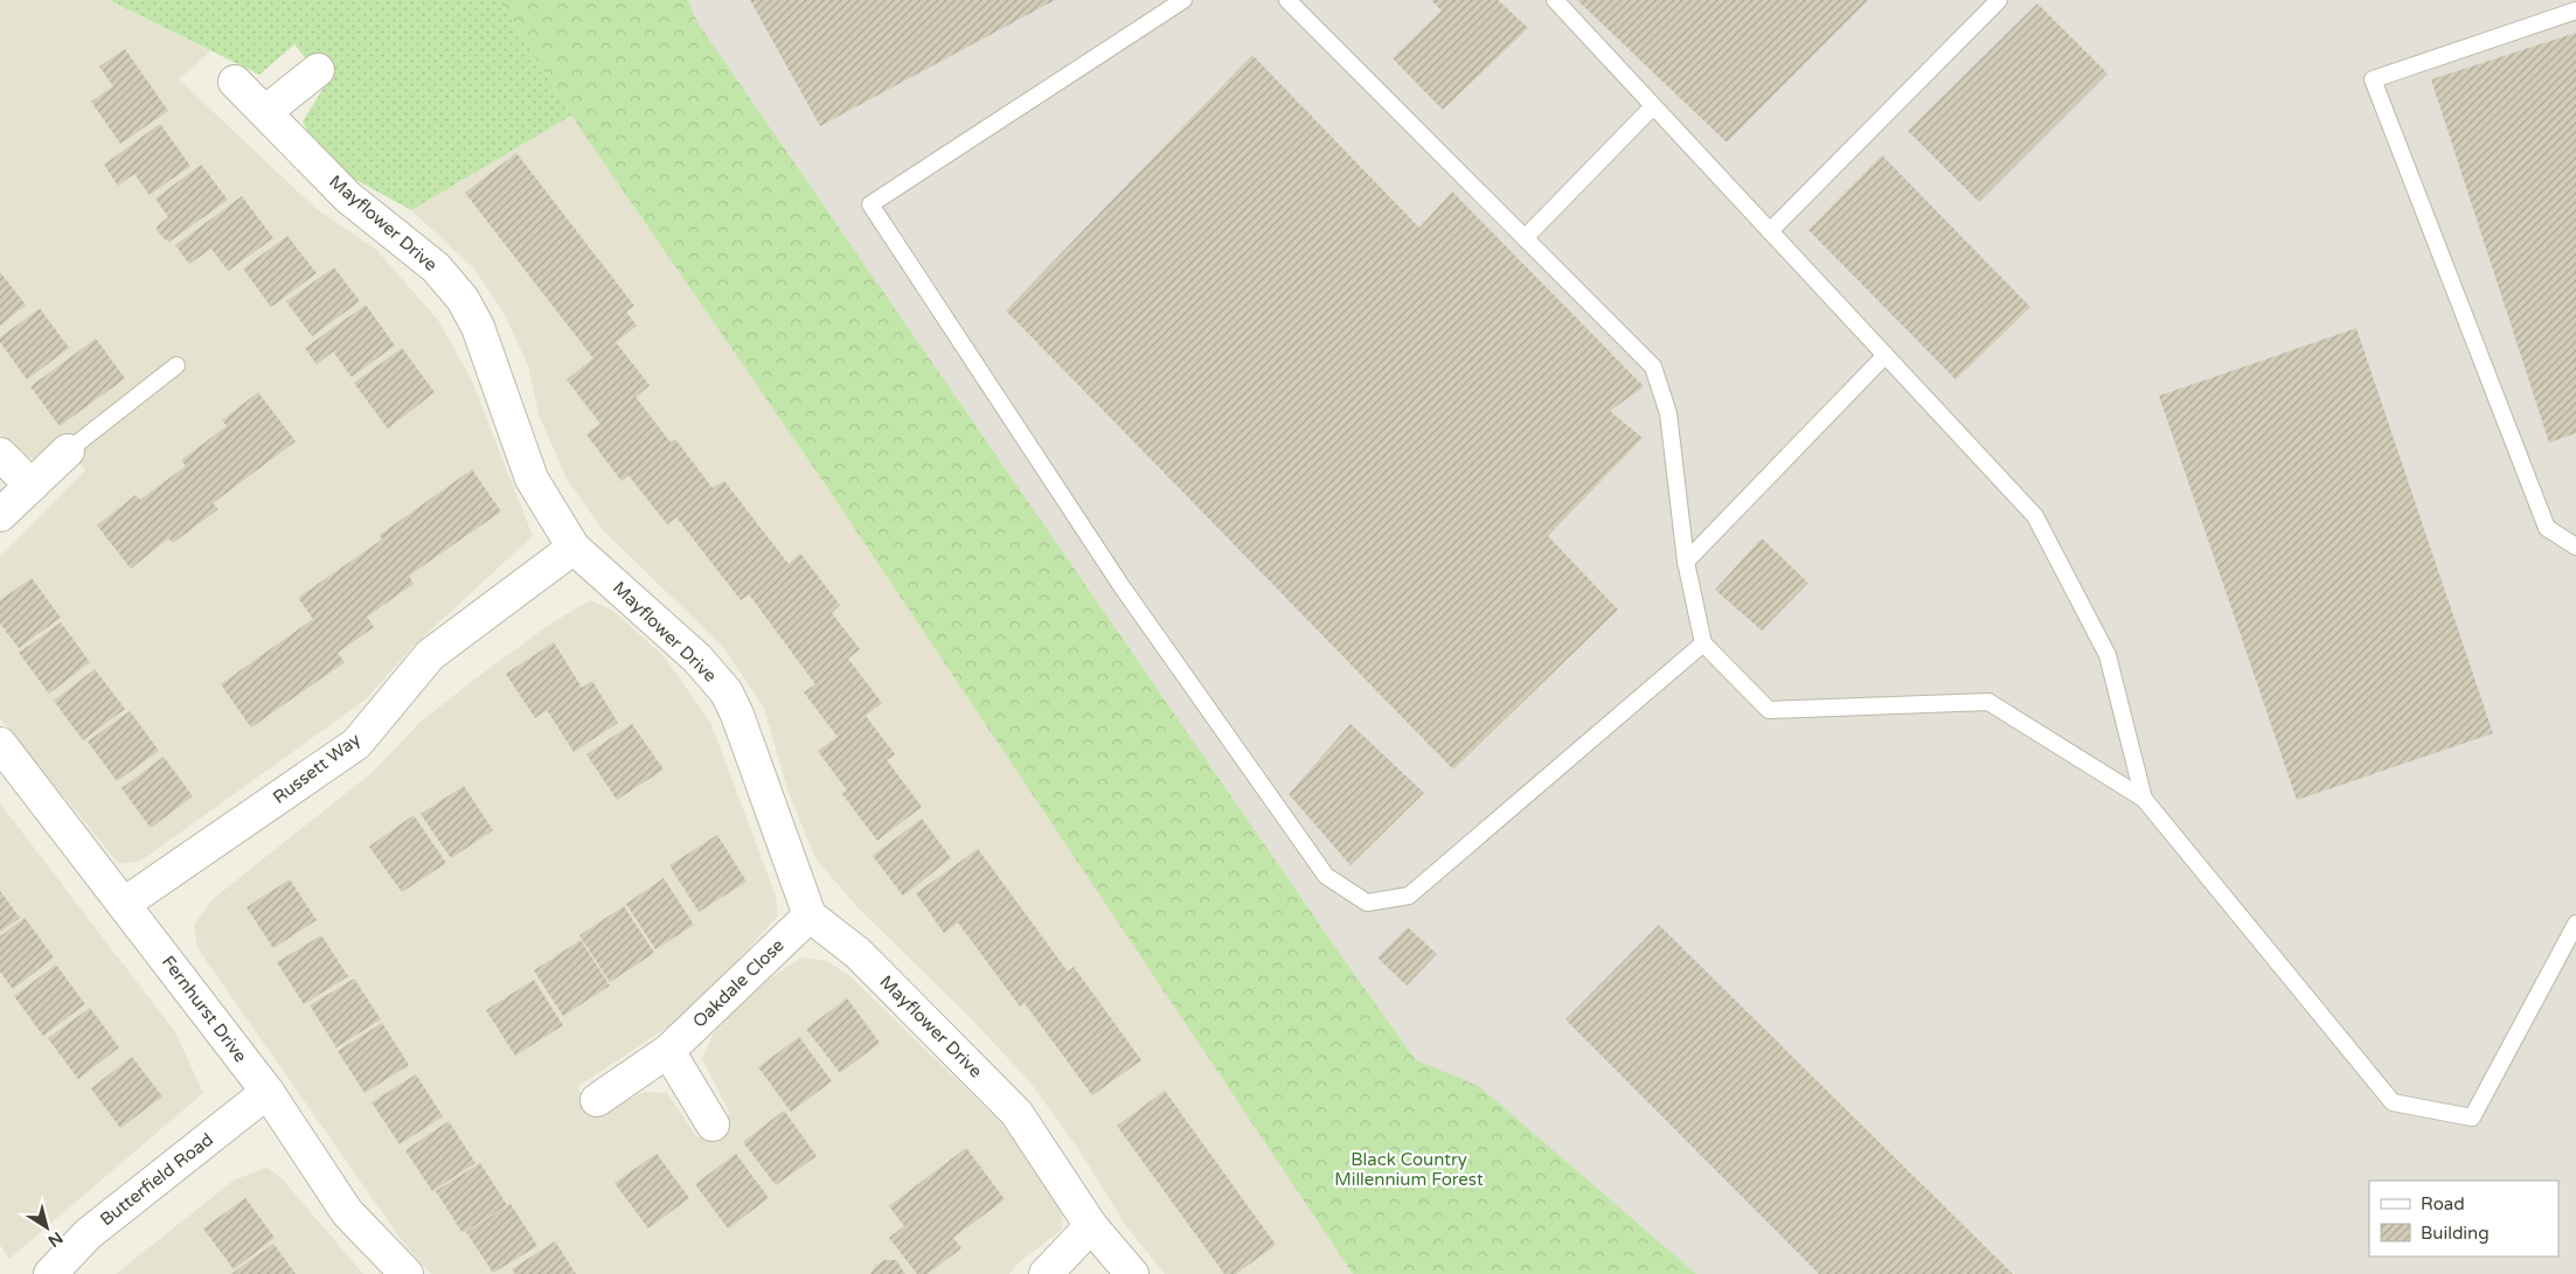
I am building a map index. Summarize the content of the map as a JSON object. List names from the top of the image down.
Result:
{
  "streets": {
    "street": [
      "Mayflower Drive",
      "Russett Way",
      "Oakdale Close",
      "Fernhurst Drive",
      "Butterfield Road"
    ]
  },
  "crossings": [
    ["Mayflower Drive", "Russett Way"],
    ["Mayflower Drive", "Oakdale Close"],
    ["Russett Way", "Fernhurst Drive"],
    ["Fernhurst Drive", "Butterfield Road"]
  ],
  "parks": ["Black Country Millennium Forest"],
  "legend": ["Road", "Building"],
  "north": "bottom right"
}
